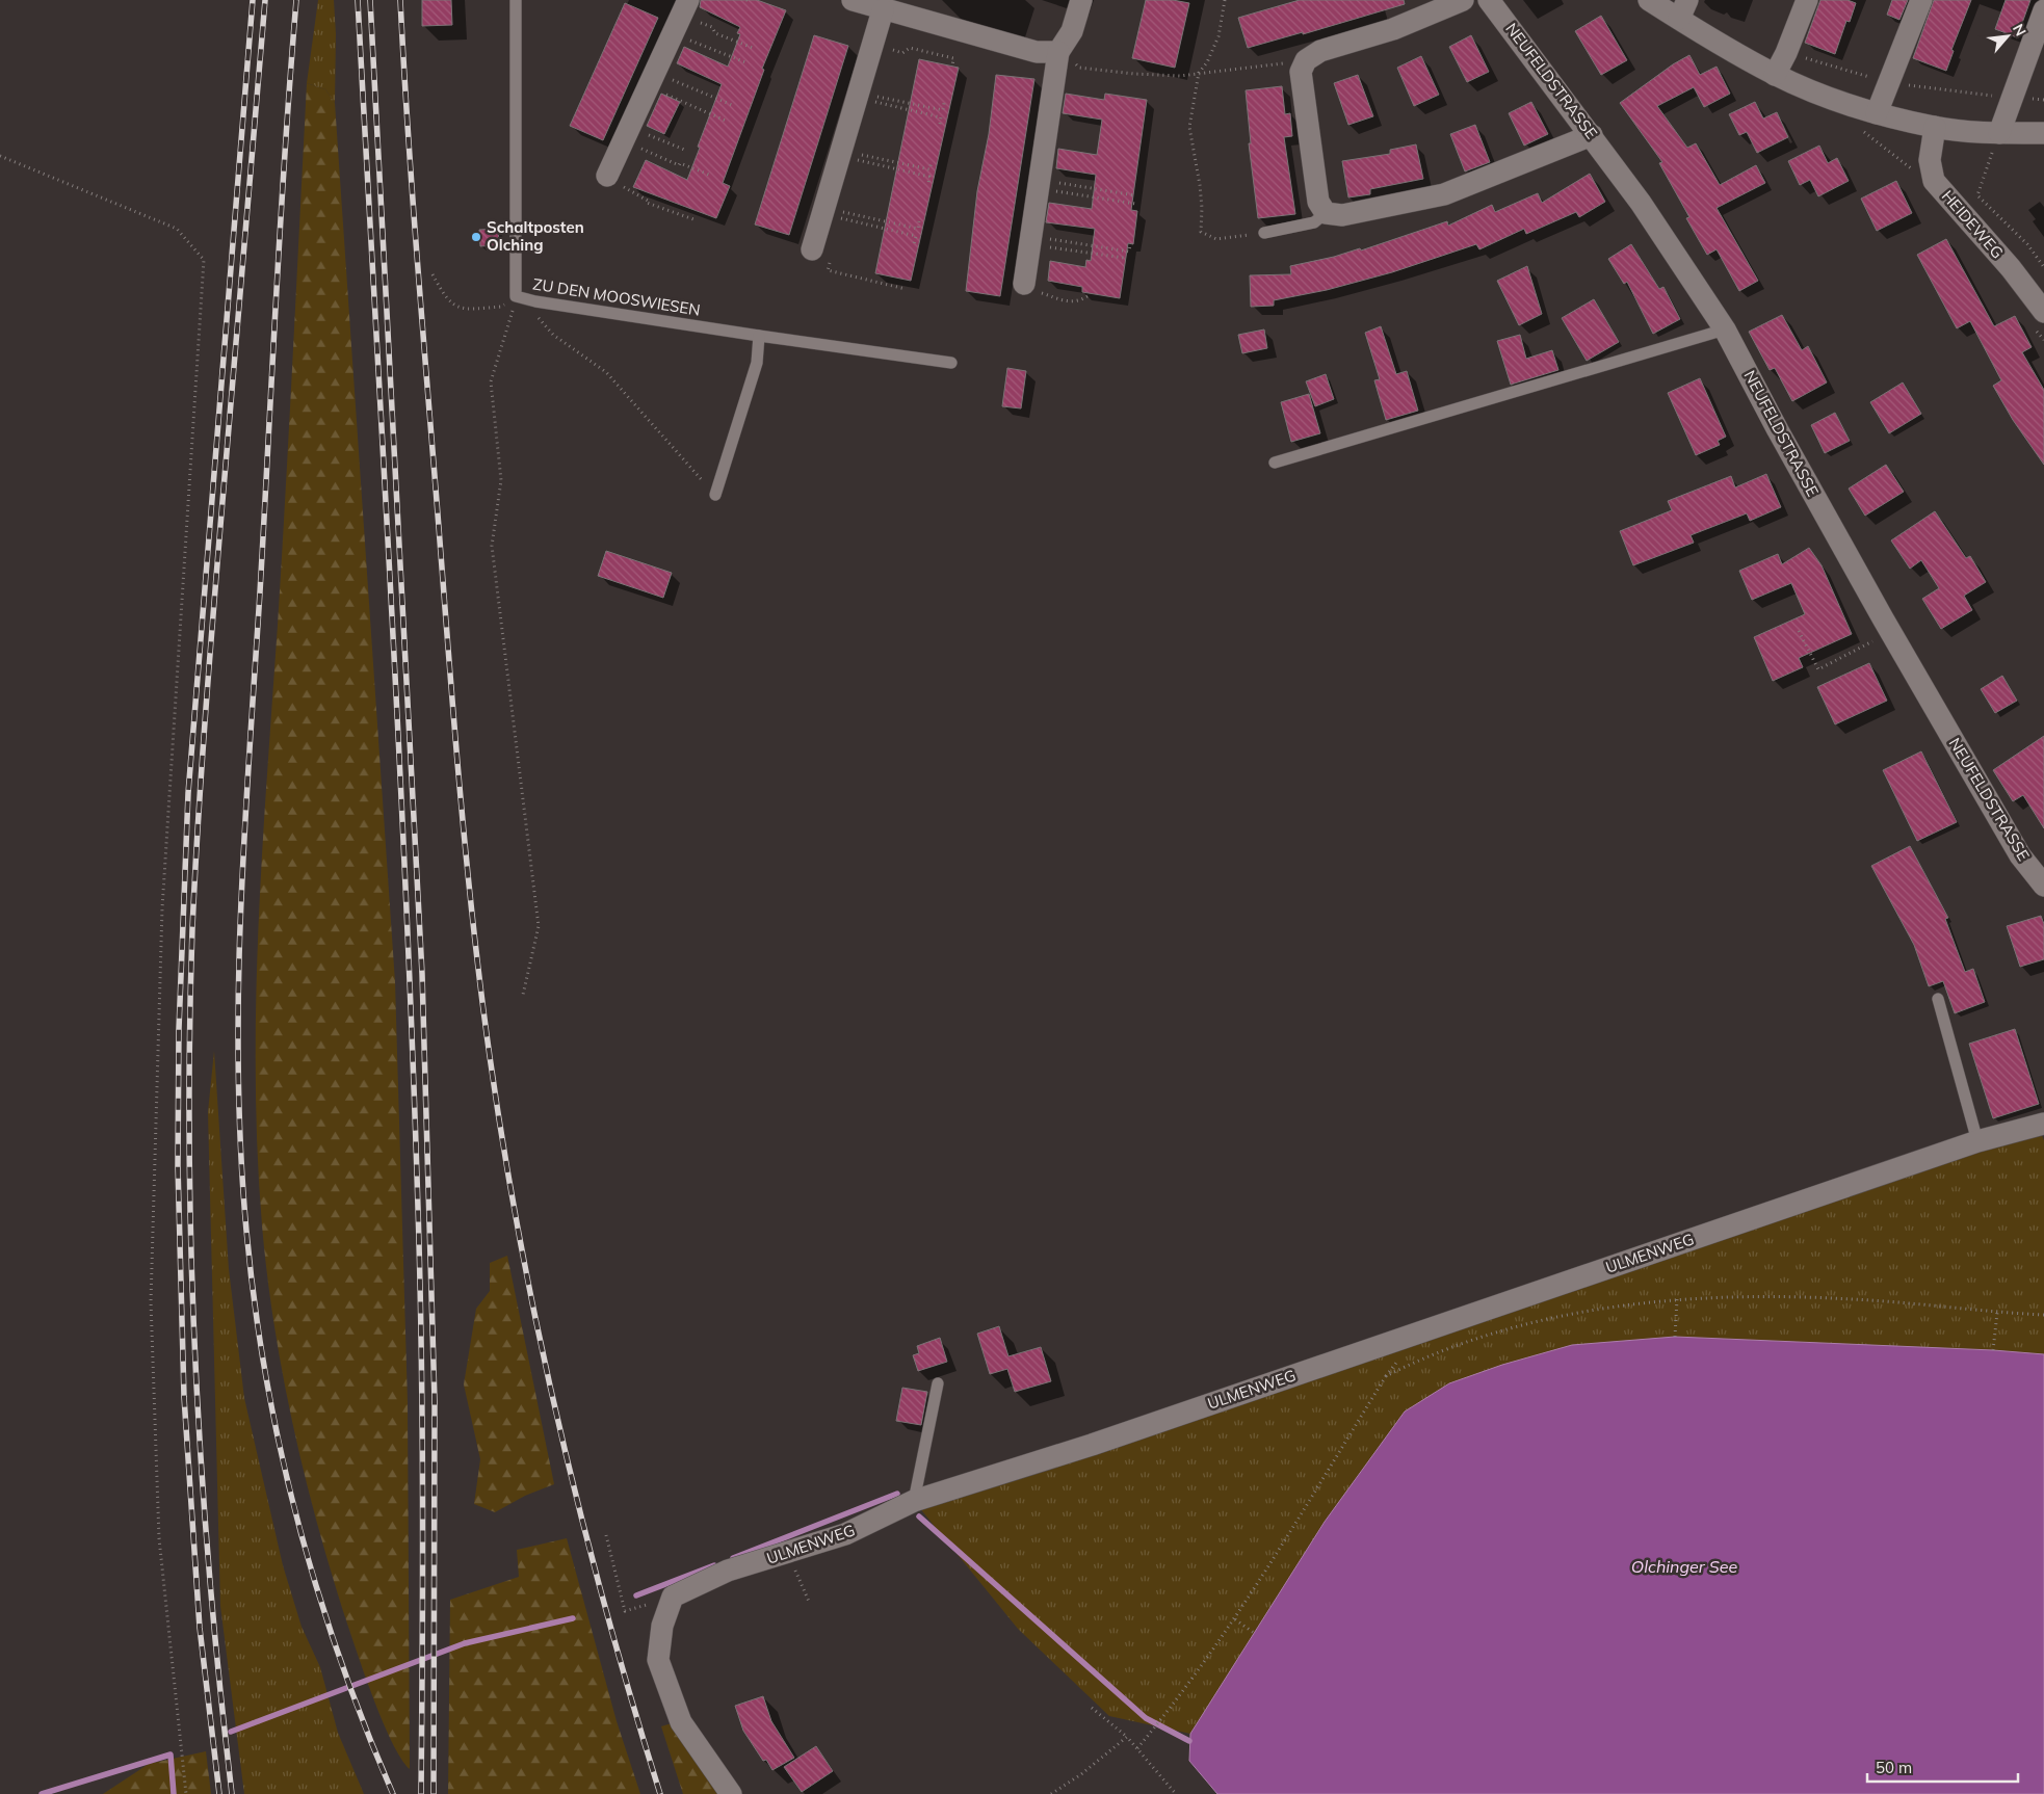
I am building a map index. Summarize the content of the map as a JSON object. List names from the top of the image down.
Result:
{
  "streets": {
    "street": ["NEUFELDSTRASSE", "HEIDEWEG", "ULMENWEG"],
    "lane": ["ZU DEN MOOSWIESEN"]
  },
  "water": ["Olchinger See"],
  "places": ["Schaltposten Olching"],
  "scale_bar": "50 m",
  "north": "top right"
}
